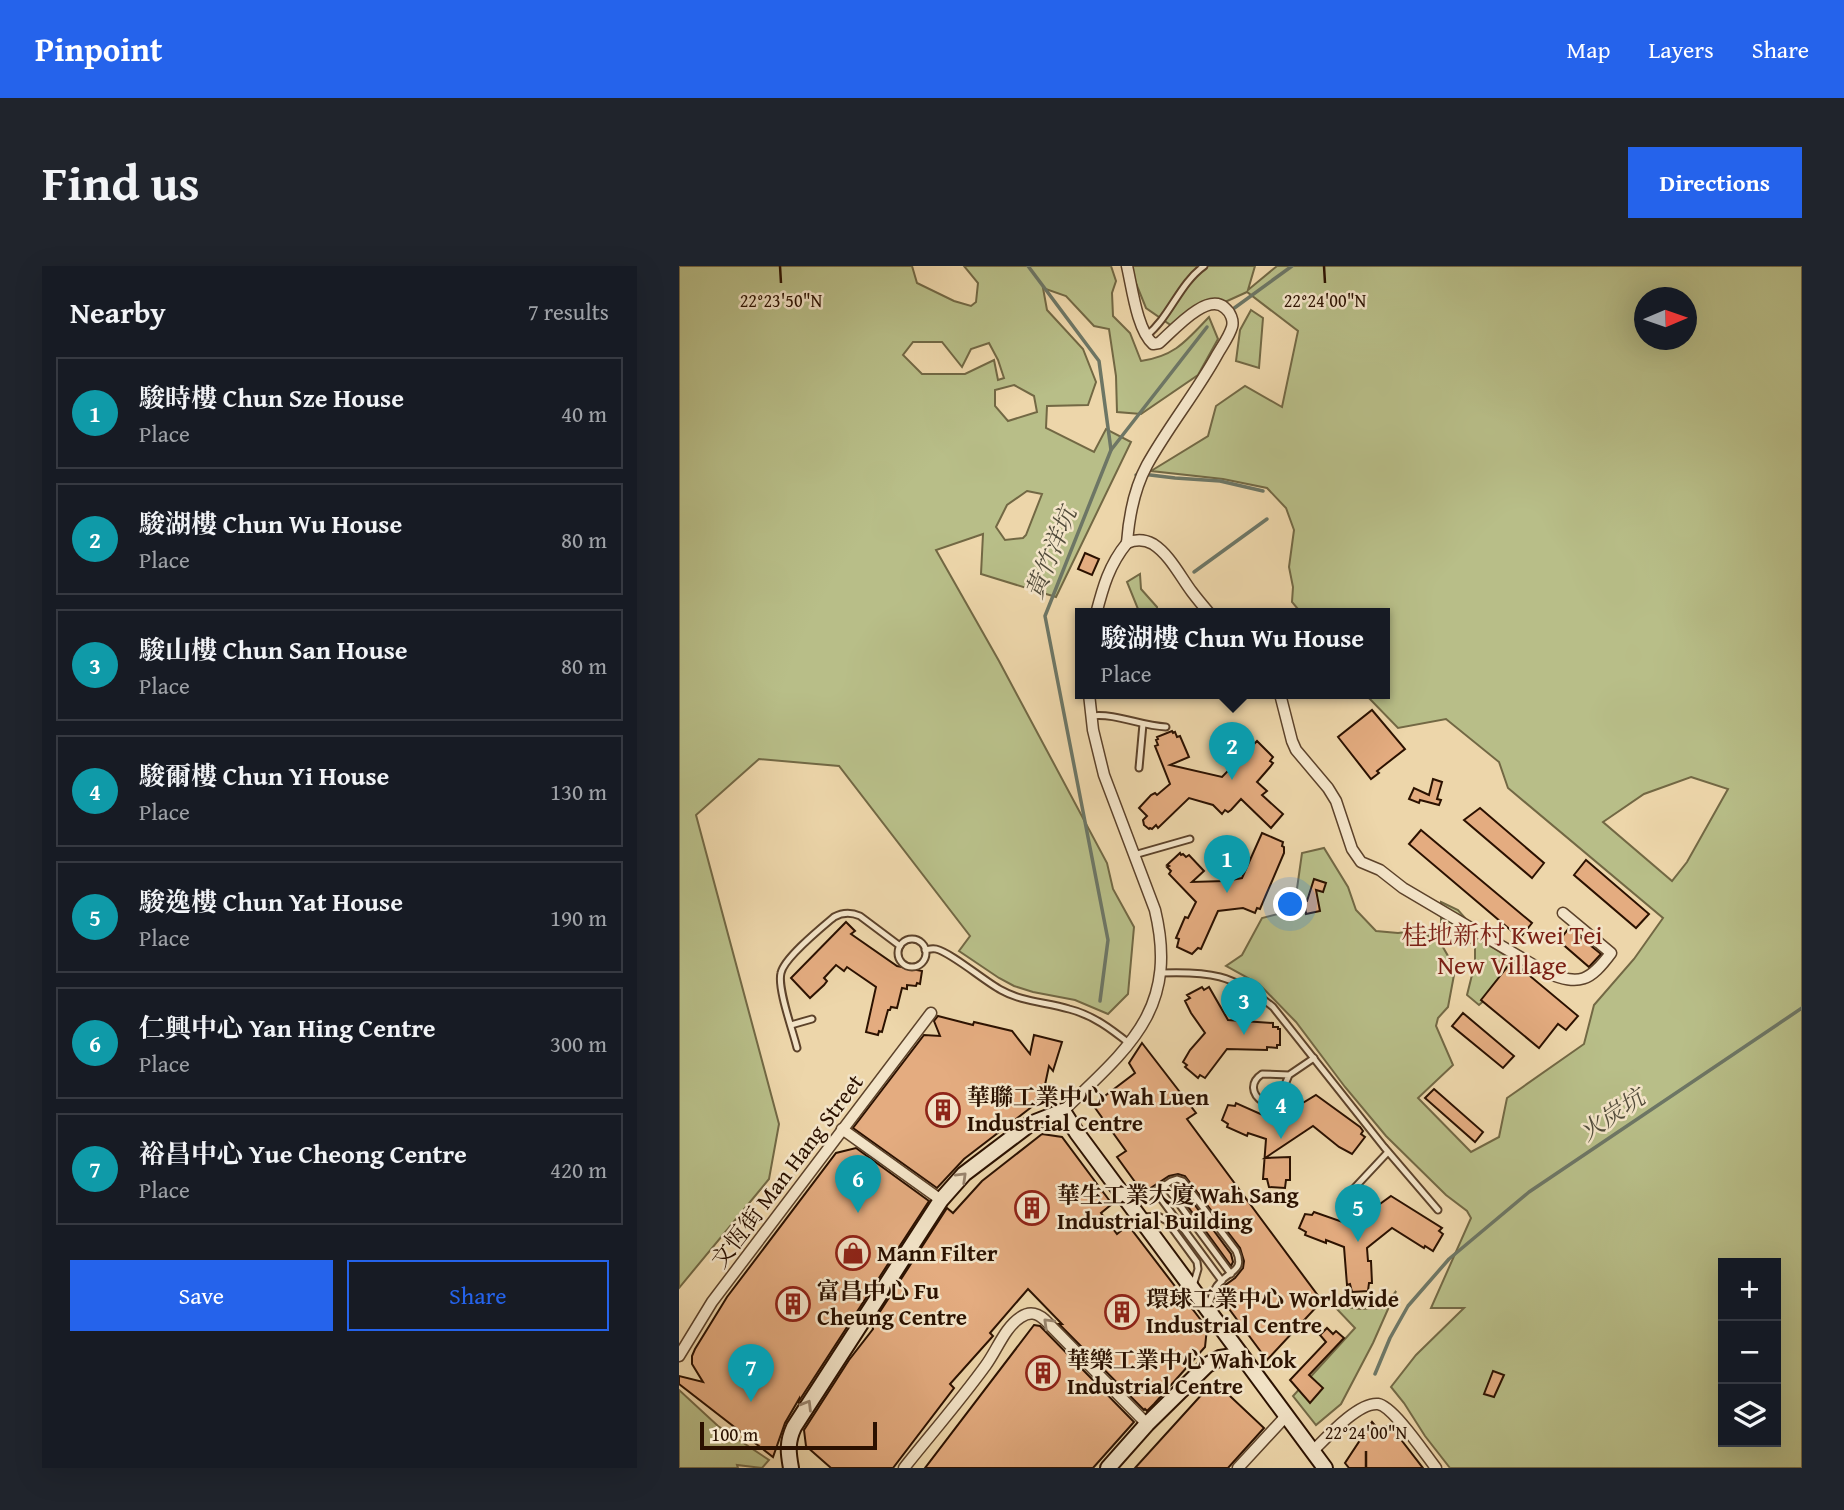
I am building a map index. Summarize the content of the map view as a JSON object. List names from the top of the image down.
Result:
{
  "streets": {
    "street": ["文恆街 Man Hang Street"]
  },
  "districts": ["桂地新村 Kwei Tei New Village"],
  "water": ["黃竹洋坑", "火炭坑"],
  "places": {
    "building": [
      "華聯工業中心 Wah Luen Industrial Centre",
      "華生工業大廈 Wah Sang Industrial Building",
      "富昌中心 Fu Cheung Centre",
      "環球工業中心 Worldwide Industrial Centre",
      "華樂工業中心 Wah Lok Industrial Centre"
    ],
    "shop": ["Mann Filter"]
  },
  "scale_bar": "100 m",
  "north": "right",
  "page": {
    "header": "Pinpoint",
    "nav": ["Map", "Layers", "Share"],
    "title": "Find us",
    "buttons": [
      "Directions",
      ["Save", "Share"]
    ],
    "heading": ["Nearby", "7 results"],
    "list": [
      {
        "mark": "1",
        "name": "駿時樓 Chun Sze House",
        "note": "Place",
        "value": "40 m"
      },
      {
        "mark": "2",
        "name": "駿湖樓 Chun Wu House",
        "note": "Place",
        "value": "80 m"
      },
      {
        "mark": "3",
        "name": "駿山樓 Chun San House",
        "note": "Place",
        "value": "80 m"
      },
      {
        "mark": "4",
        "name": "駿爾樓 Chun Yi House",
        "note": "Place",
        "value": "130 m"
      },
      {
        "mark": "5",
        "name": "駿逸樓 Chun Yat House",
        "note": "Place",
        "value": "190 m"
      },
      {
        "mark": "6",
        "name": "仁興中心 Yan Hing Centre",
        "note": "Place",
        "value": "300 m"
      },
      {
        "mark": "7",
        "name": "裕昌中心 Yue Cheong Centre",
        "note": "Place",
        "value": "420 m"
      }
    ],
    "popup": ["駿湖樓 Chun Wu House", "Place"],
    "pins": [
      "2",
      "1",
      "3",
      "4",
      "6",
      "5",
      "7"
    ],
    "map_buttons": ["+", "−"],
    "scale": "100 m"
  },
  "coordinates": ["22°23'50\"N", "22°24'00\"N"]
}
